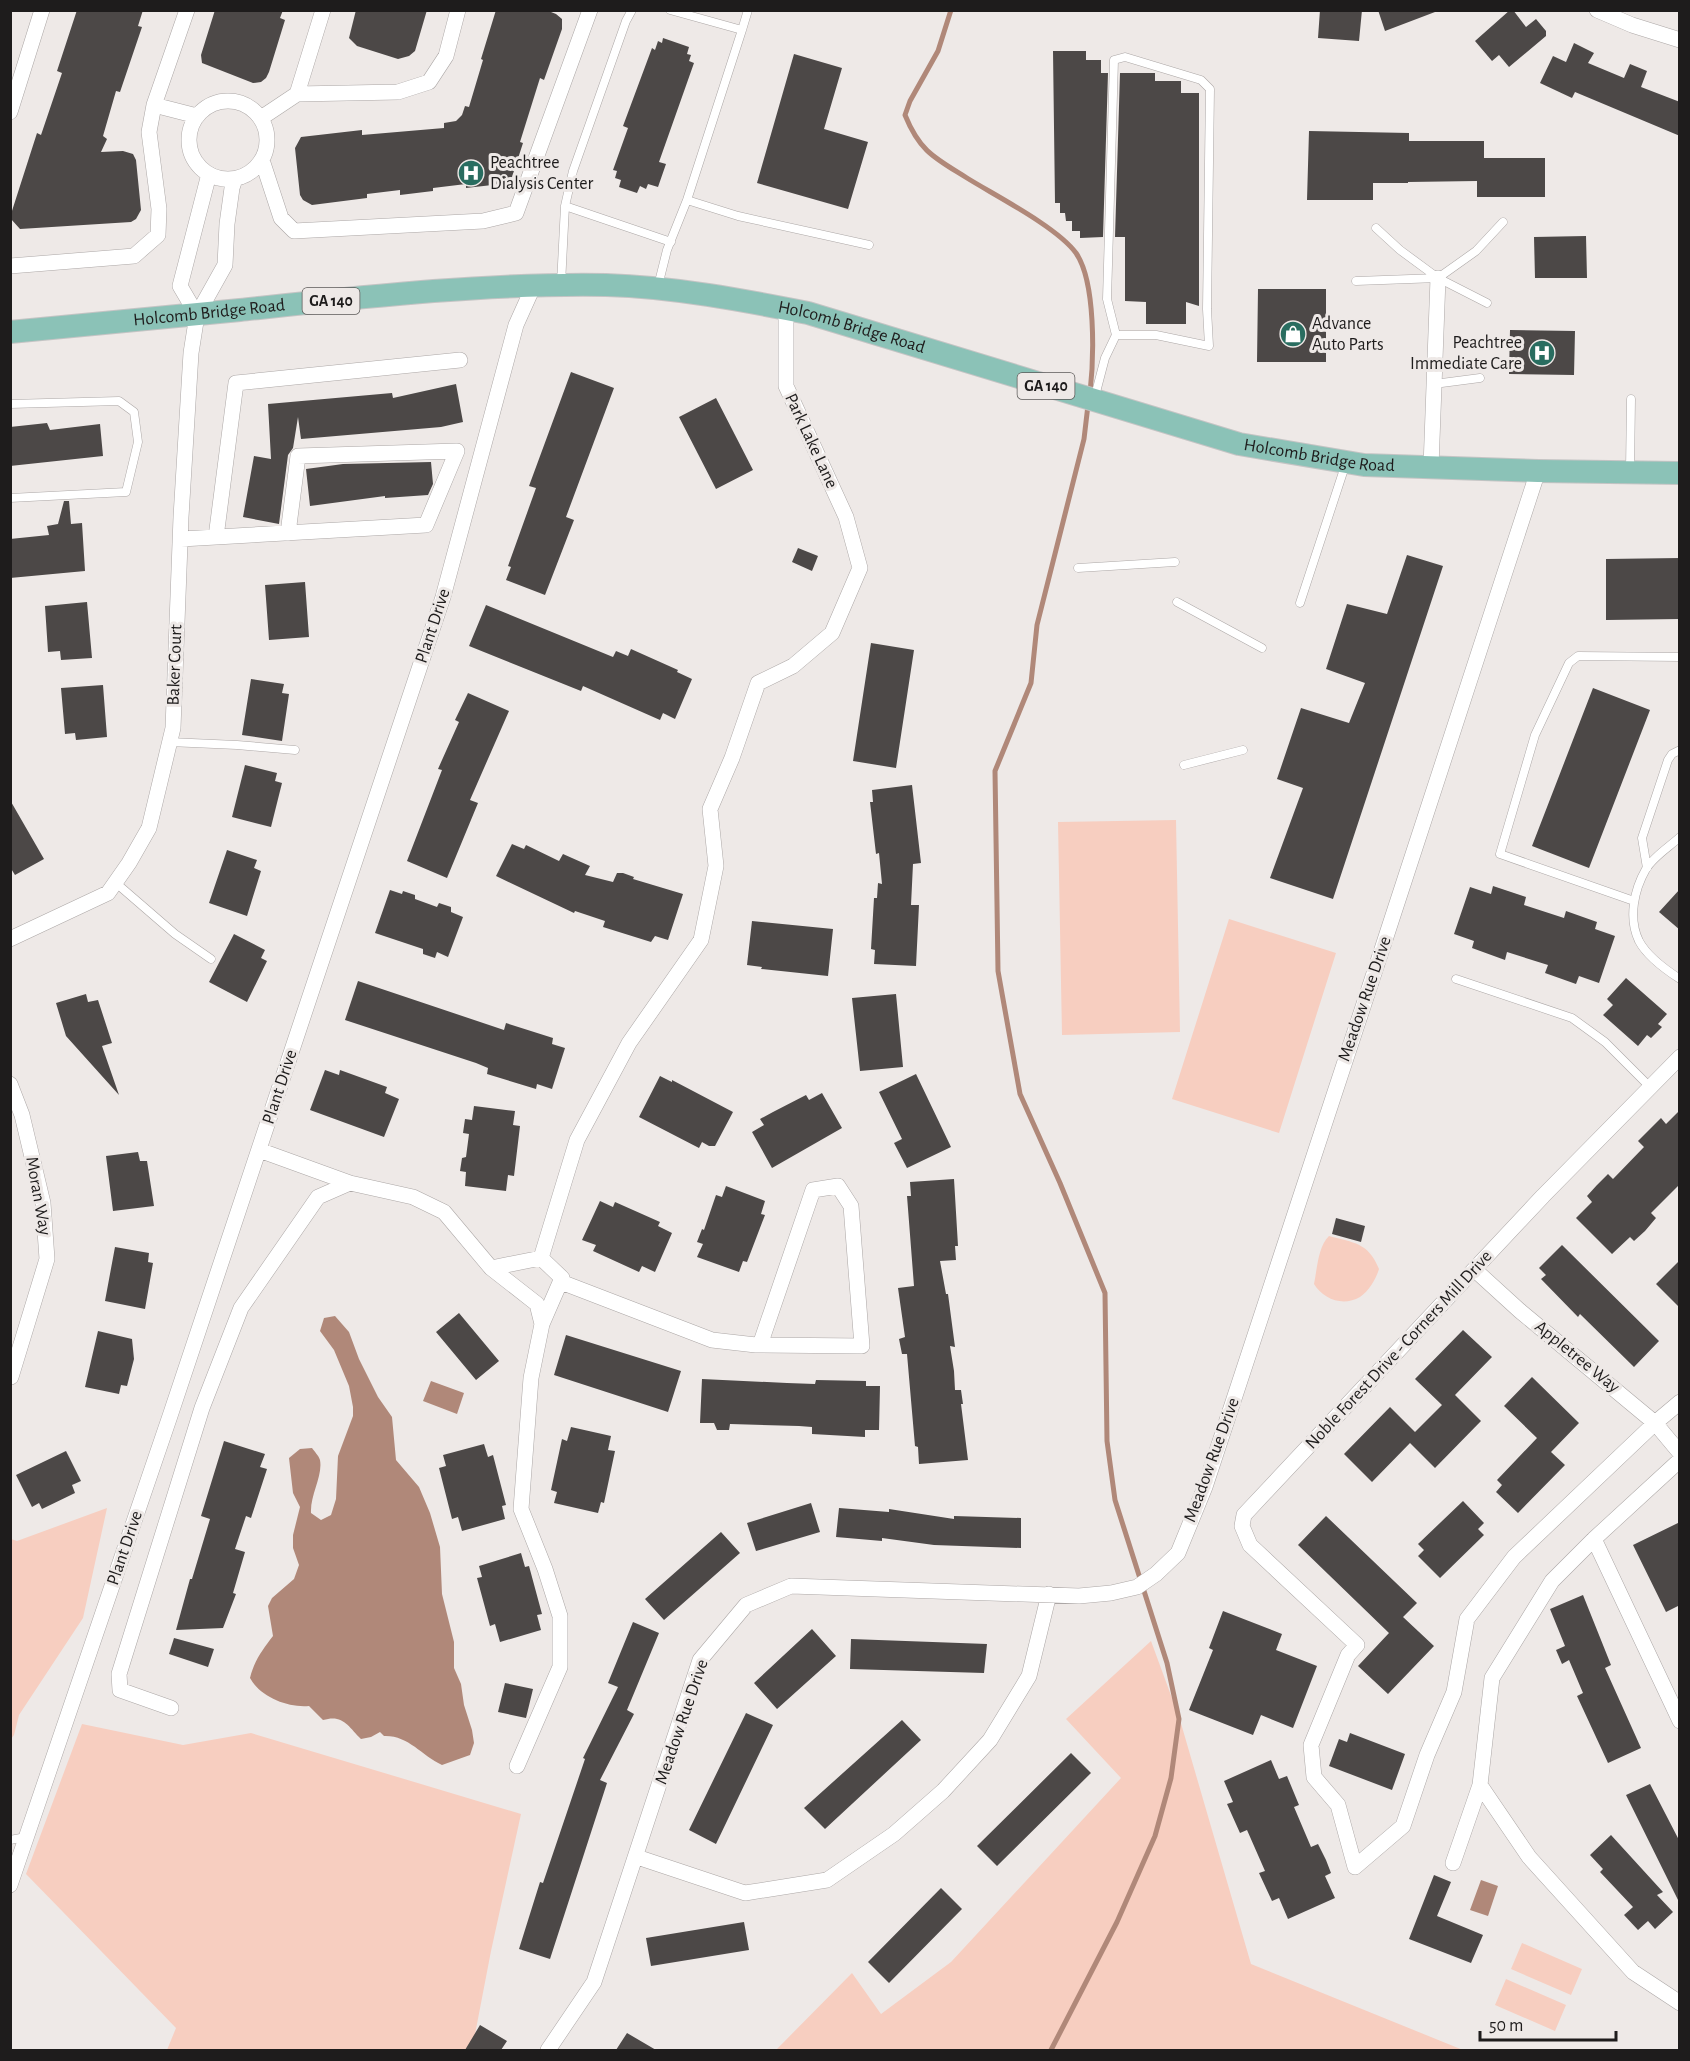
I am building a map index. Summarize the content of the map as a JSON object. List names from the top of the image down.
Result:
{
  "streets": {
    "main road": ["GA 140", "Holcomb Bridge Road"],
    "street": [
      "Park Lake Lane",
      "Plant Drive",
      "Baker Court",
      "Meadow Rue Drive",
      "Moran Way",
      "Noble Forest Drive - Corners Mill Drive",
      "Appletree Way"
    ]
  },
  "crossings": [
    ["Holcomb Bridge Road", "Park Lake Lane"],
    ["Holcomb Bridge Road", "Plant Drive"],
    ["Holcomb Bridge Road", "Baker Court"],
    ["Holcomb Bridge Road", "Meadow Rue Drive"],
    ["Noble Forest Drive - Corners Mill Drive", "Appletree Way"]
  ],
  "places": {
    "hospital": ["Peachtree Dialysis Center", "Peachtree Immediate Care"],
    "shop": ["Advance Auto Parts"]
  },
  "scale_bar": "50 m"
}
